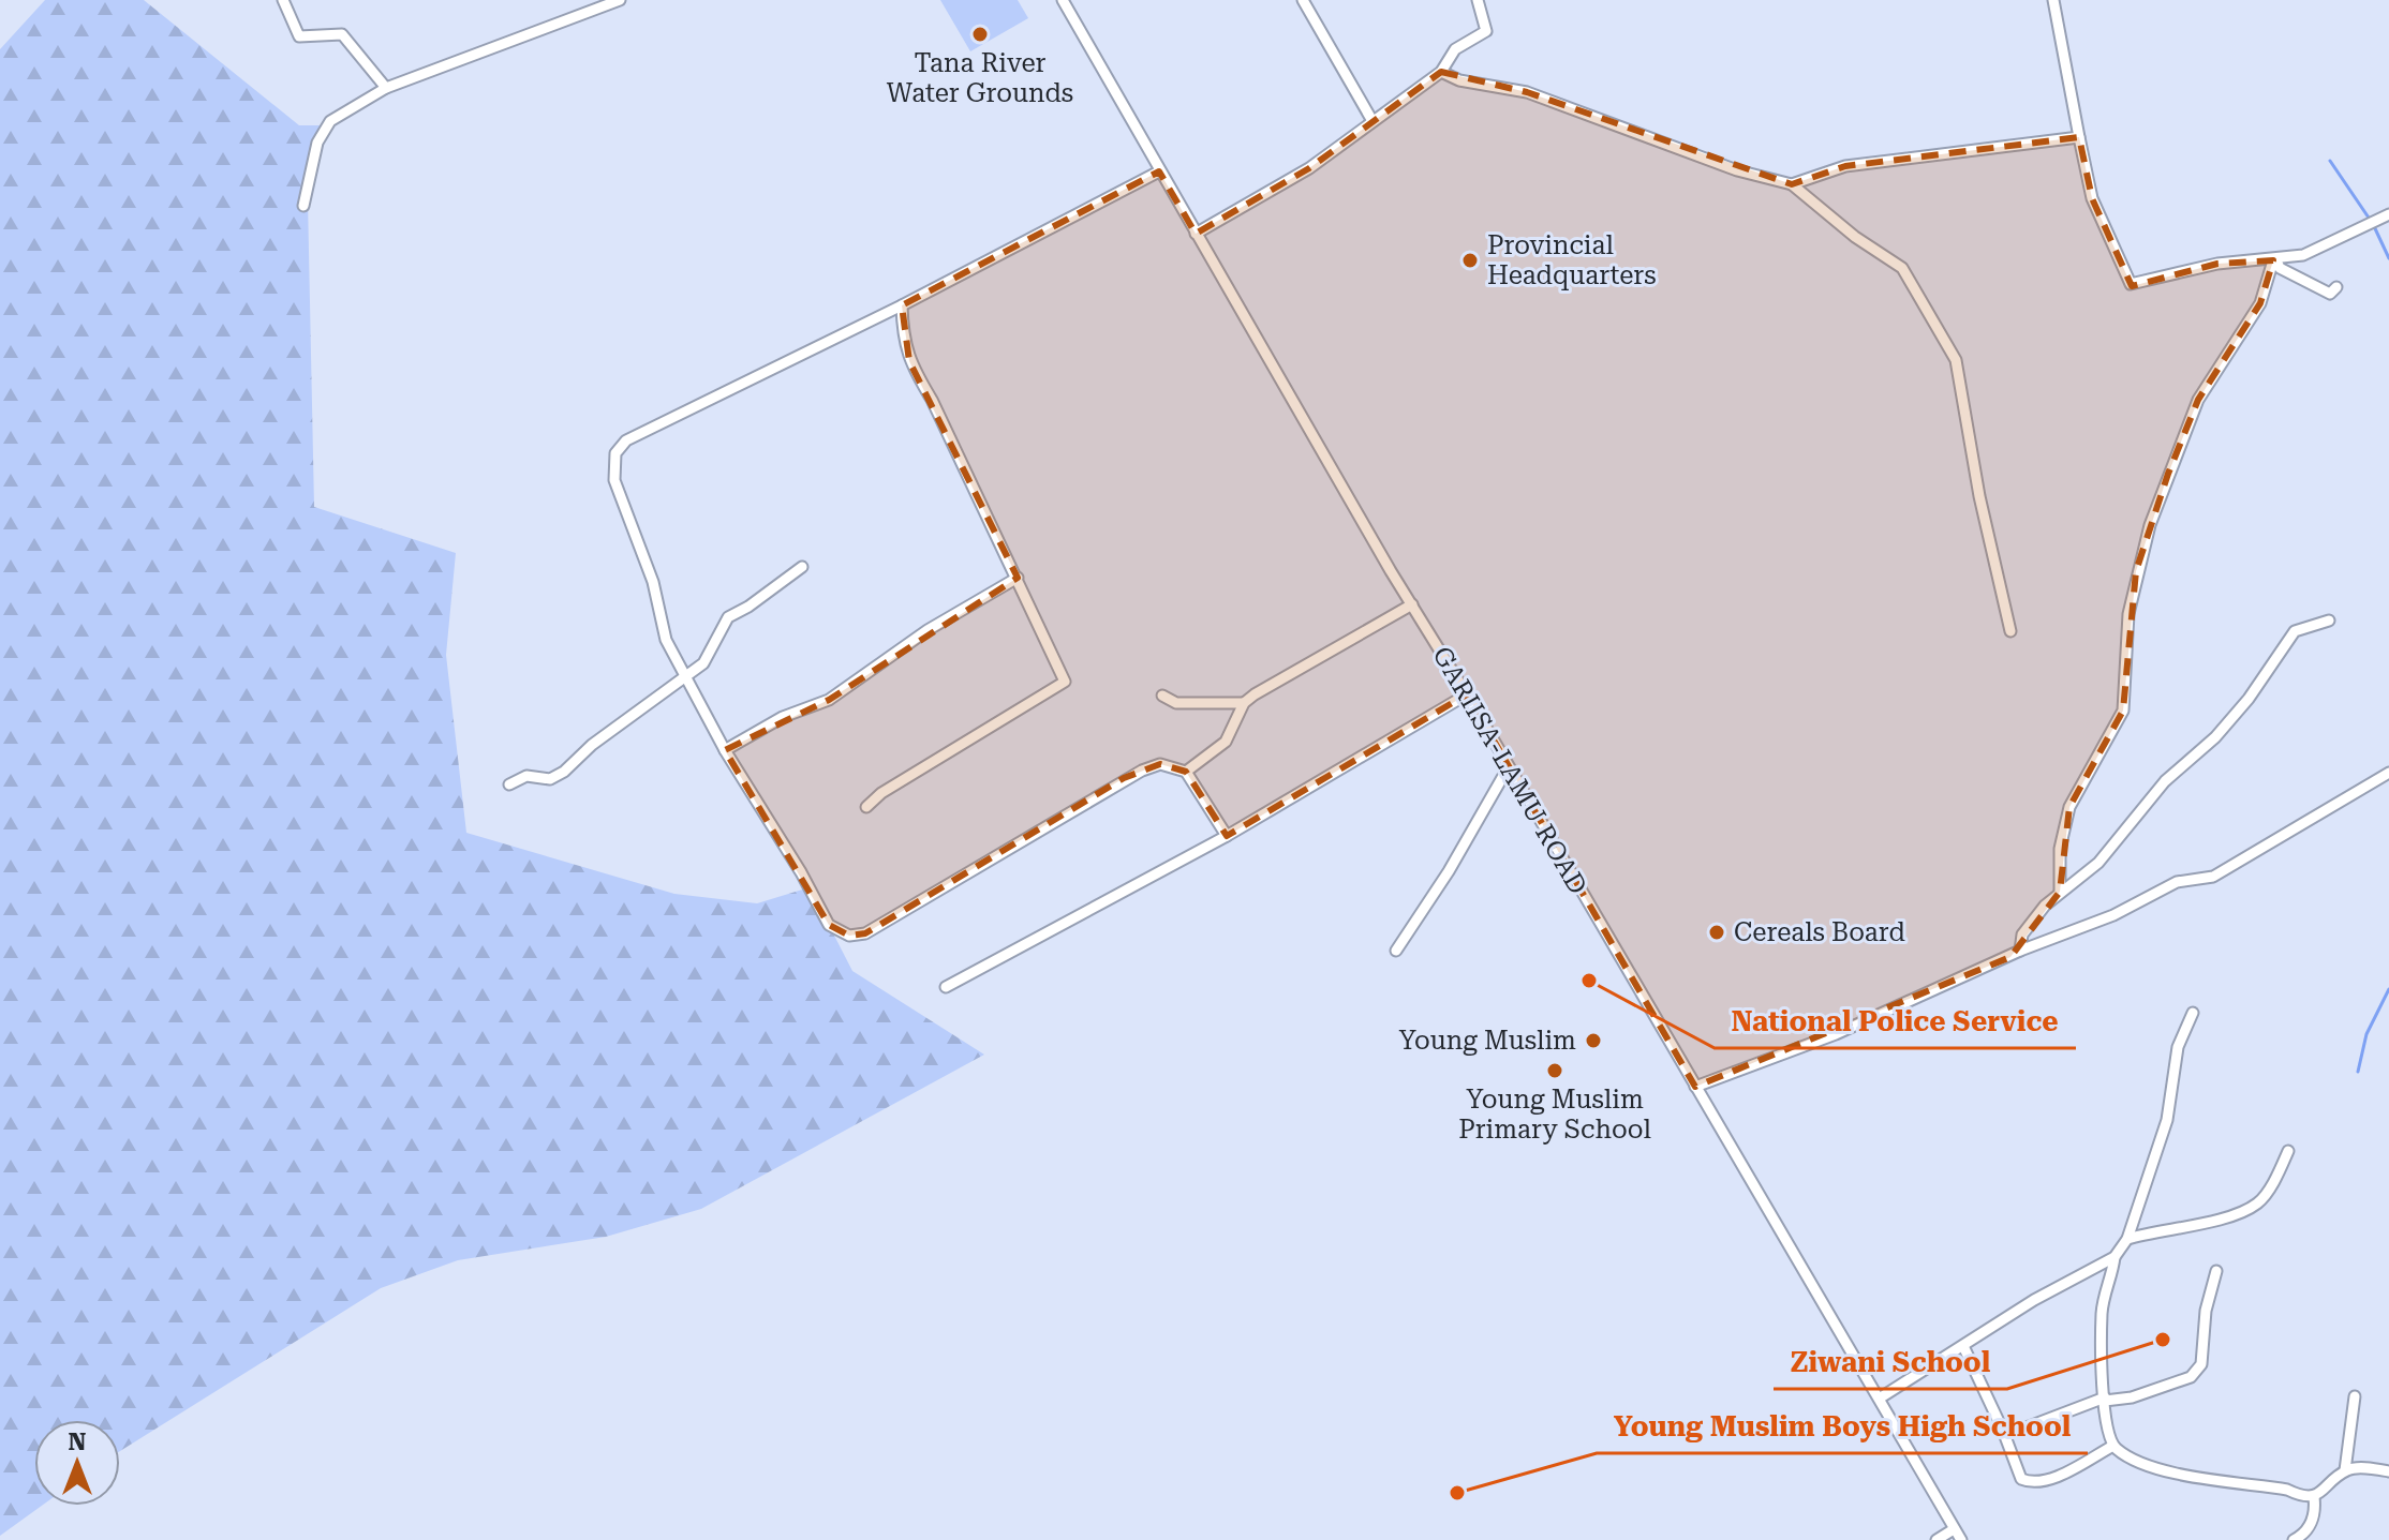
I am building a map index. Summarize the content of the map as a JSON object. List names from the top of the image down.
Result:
{
  "streets": {
    "street": ["GARIISA-LAMU ROAD"]
  },
  "places": [
    "Tana River Water Grounds",
    "Provincial Headquarters",
    "Cereals Board",
    "National Police Service",
    "Young Muslim",
    "Young Muslim Primary School",
    "Ziwani School",
    "Young Muslim Boys High School"
  ],
  "north": "top"
}
